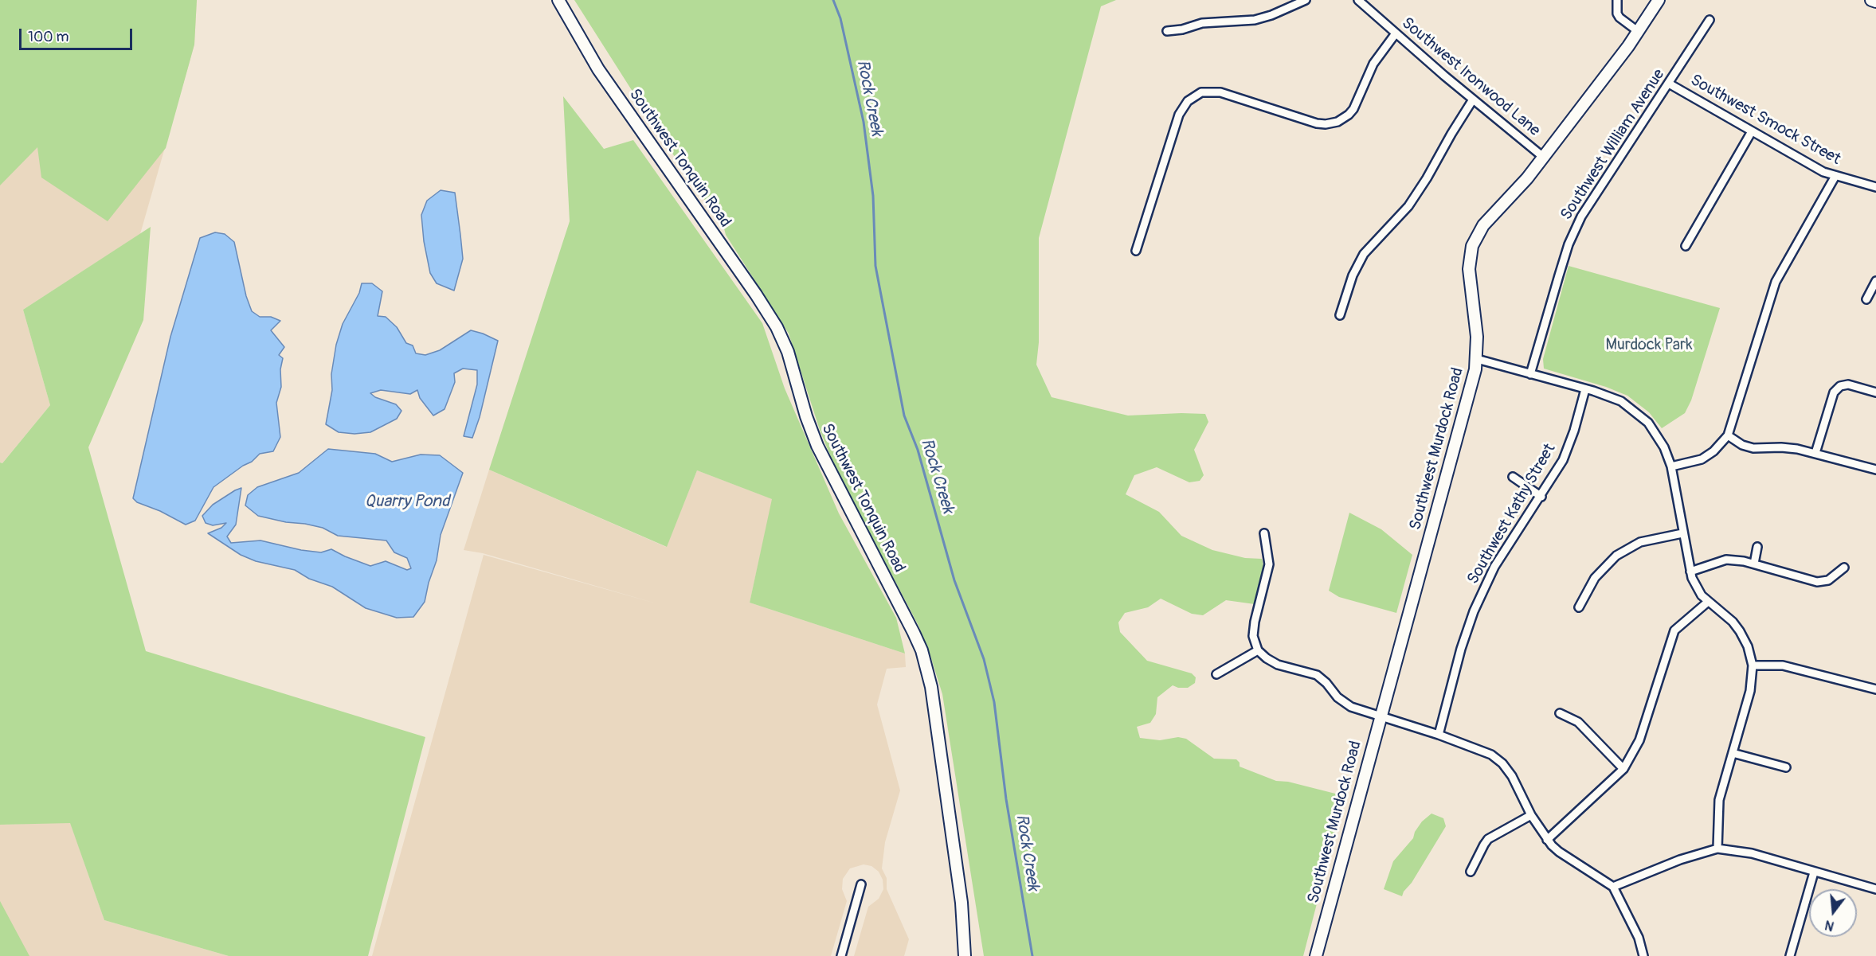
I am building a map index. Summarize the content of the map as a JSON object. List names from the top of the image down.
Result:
{
  "streets": {
    "main road": ["Southwest Tonquin Road", "Southwest Murdock Road"],
    "street": [
      "Southwest Ironwood Lane",
      "Southwest Smock Street",
      "Southwest William Avenue",
      "Southwest Kathy Street"
    ]
  },
  "crossings": [
    ["Southwest Ironwood Lane", "Southwest Murdock Road"],
    ["Southwest Smock Street", "Southwest William Avenue"]
  ],
  "water": ["Rock Creek", "Quarry Pond"],
  "parks": ["Murdock Park"],
  "scale_bar": "100 m",
  "north": "bottom"
}
